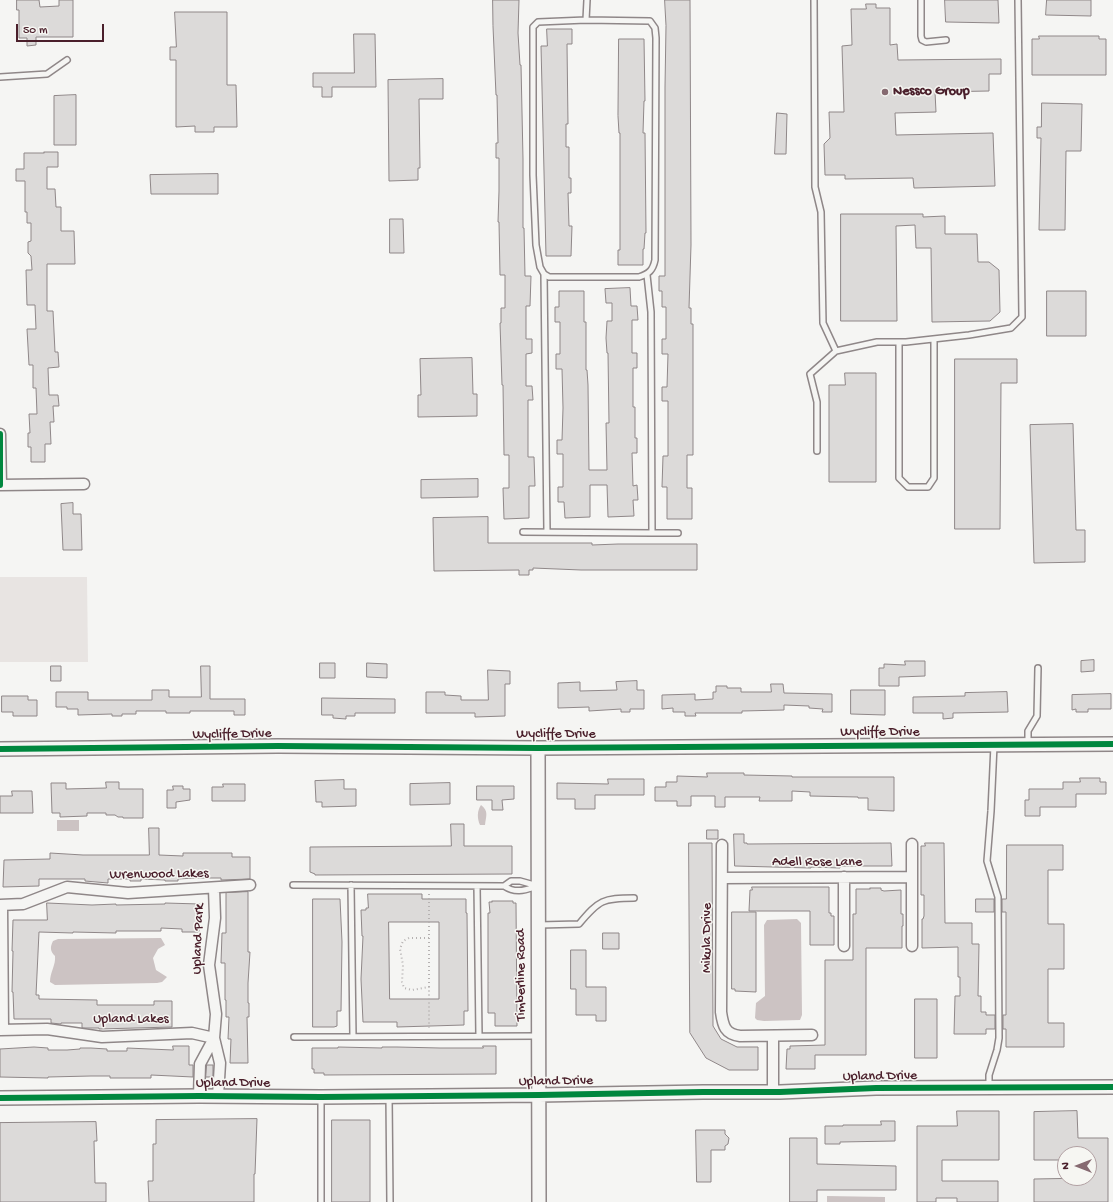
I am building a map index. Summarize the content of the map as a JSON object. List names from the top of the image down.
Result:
{
  "streets": {
    "street": [
      "Wycliffe Drive",
      "Adell Rose Lane",
      "Wrenwood Lakes",
      "Mikula Drive",
      "Upland Park",
      "Timberline Road",
      "Upland Lakes",
      "Upland Drive"
    ]
  },
  "crossings": [
    ["Wycliffe Drive", "Timberline Road"],
    ["Adell Rose Lane", "Mikula Drive"],
    ["Wrenwood Lakes", "Upland Park"],
    ["Upland Park", "Upland Lakes"],
    ["Upland Park", "Upland Drive"],
    ["Timberline Road", "Upland Drive"]
  ],
  "places": ["Nessco Group"],
  "scale_bar": "50 m",
  "north": "left"
}
